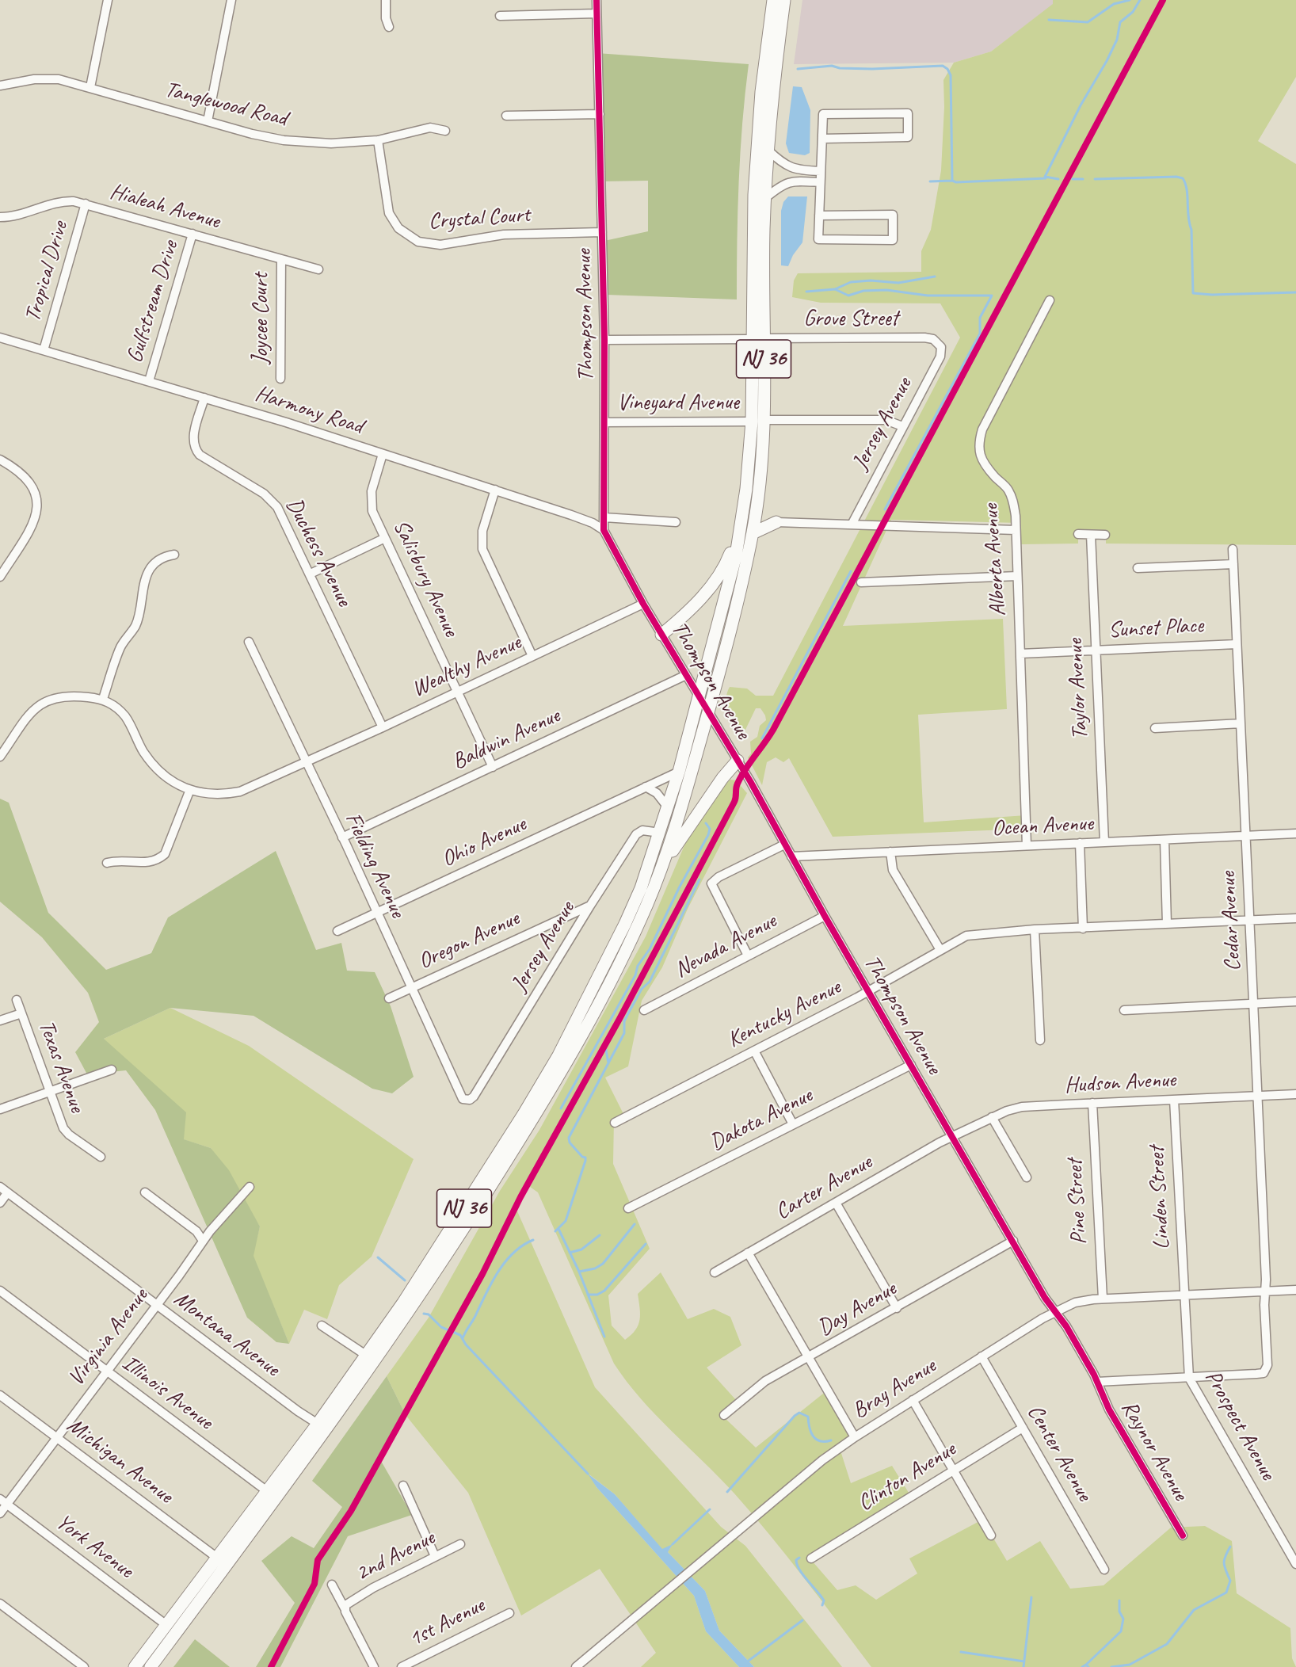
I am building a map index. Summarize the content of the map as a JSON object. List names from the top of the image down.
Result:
{
  "streets": {
    "highway": ["NJ 36"],
    "street": [
      "Tanglewood Road",
      "Hialeah Avenue",
      "Crystal Court",
      "Tropical Drive",
      "Gulfstream Drive",
      "Thompson Avenue",
      "Joycee Court",
      "Grove Street",
      "Vineyard Avenue",
      "Harmony Road",
      "Jersey Avenue",
      "Duchess Avenue",
      "Alberta Avenue",
      "Salisbury Avenue",
      "Sunset Place",
      "Wealthy Avenue",
      "Taylor Avenue",
      "Baldwin Avenue",
      "Ocean Avenue",
      "Ohio Avenue",
      "Fielding Avenue",
      "Cedar Avenue",
      "Oregon Avenue",
      "Nevada Avenue",
      "Kentucky Avenue",
      "Texas Avenue",
      "Hudson Avenue",
      "Dakota Avenue",
      "Carter Avenue",
      "Linden Street",
      "Pine Street",
      "Day Avenue",
      "Montana Avenue",
      "Virginia Avenue",
      "Bray Avenue",
      "Illinois Avenue",
      "Prospect Avenue",
      "Raynor Avenue",
      "Center Avenue",
      "Michigan Avenue",
      "Clinton Avenue",
      "York Avenue",
      "2nd Avenue",
      "1st Avenue"
    ]
  },
  "crossings": [
    ["Tanglewood Road", "Crystal Court"],
    ["Hialeah Avenue", "Tropical Drive"],
    ["Hialeah Avenue", "Gulfstream Drive"],
    ["Hialeah Avenue", "Joycee Court"],
    ["Crystal Court", "Thompson Avenue"],
    ["Tropical Drive", "Harmony Road"],
    ["Gulfstream Drive", "Harmony Road"],
    ["Thompson Avenue", "Grove Street"],
    ["Thompson Avenue", "NJ 36"],
    ["Thompson Avenue", "Vineyard Avenue"],
    ["Thompson Avenue", "Harmony Road"],
    ["Thompson Avenue", "Wealthy Avenue"],
    ["Thompson Avenue", "Baldwin Avenue"],
    ["Thompson Avenue", "Ocean Avenue"],
    ["Thompson Avenue", "Nevada Avenue"],
    ["Thompson Avenue", "Kentucky Avenue"],
    ["Thompson Avenue", "Hudson Avenue"],
    ["Thompson Avenue", "Dakota Avenue"],
    ["Thompson Avenue", "Carter Avenue"],
    ["Thompson Avenue", "Day Avenue"],
    ["Thompson Avenue", "Bray Avenue"],
    ["Thompson Avenue", "Raynor Avenue"],
    ["Grove Street", "NJ 36"],
    ["Grove Street", "Jersey Avenue"],
    ["NJ 36", "Vineyard Avenue"],
    ["NJ 36", "Jersey Avenue"],
    ["NJ 36", "Ohio Avenue"],
    ["NJ 36", "Montana Avenue"],
    ["NJ 36", "Illinois Avenue"],
    ["NJ 36", "Michigan Avenue"],
    ["NJ 36", "York Avenue"],
    ["Vineyard Avenue", "Jersey Avenue"],
    ["Harmony Road", "Duchess Avenue"],
    ["Harmony Road", "Salisbury Avenue"],
    ["Jersey Avenue", "Fielding Avenue"],
    ["Jersey Avenue", "Oregon Avenue"],
    ["Duchess Avenue", "Wealthy Avenue"],
    ["Alberta Avenue", "Sunset Place"],
    ["Alberta Avenue", "Ocean Avenue"],
    ["Salisbury Avenue", "Wealthy Avenue"],
    ["Salisbury Avenue", "Baldwin Avenue"],
    ["Sunset Place", "Taylor Avenue"],
    ["Sunset Place", "Cedar Avenue"],
    ["Wealthy Avenue", "Fielding Avenue"],
    ["Taylor Avenue", "Ocean Avenue"],
    ["Baldwin Avenue", "Fielding Avenue"],
    ["Ocean Avenue", "Cedar Avenue"],
    ["Ohio Avenue", "Fielding Avenue"],
    ["Fielding Avenue", "Oregon Avenue"],
    ["Cedar Avenue", "Kentucky Avenue"],
    ["Cedar Avenue", "Hudson Avenue"],
    ["Cedar Avenue", "Bray Avenue"],
    ["Cedar Avenue", "Prospect Avenue"],
    ["Hudson Avenue", "Carter Avenue"],
    ["Hudson Avenue", "Linden Street"],
    ["Hudson Avenue", "Pine Street"],
    ["Linden Street", "Bray Avenue"],
    ["Linden Street", "Prospect Avenue"],
    ["Pine Street", "Bray Avenue"],
    ["Montana Avenue", "Virginia Avenue"],
    ["Virginia Avenue", "Illinois Avenue"],
    ["Virginia Avenue", "Michigan Avenue"],
    ["Virginia Avenue", "York Avenue"],
    ["Bray Avenue", "Prospect Avenue"],
    ["Bray Avenue", "Center Avenue"],
    ["Center Avenue", "Clinton Avenue"]
  ]
}
